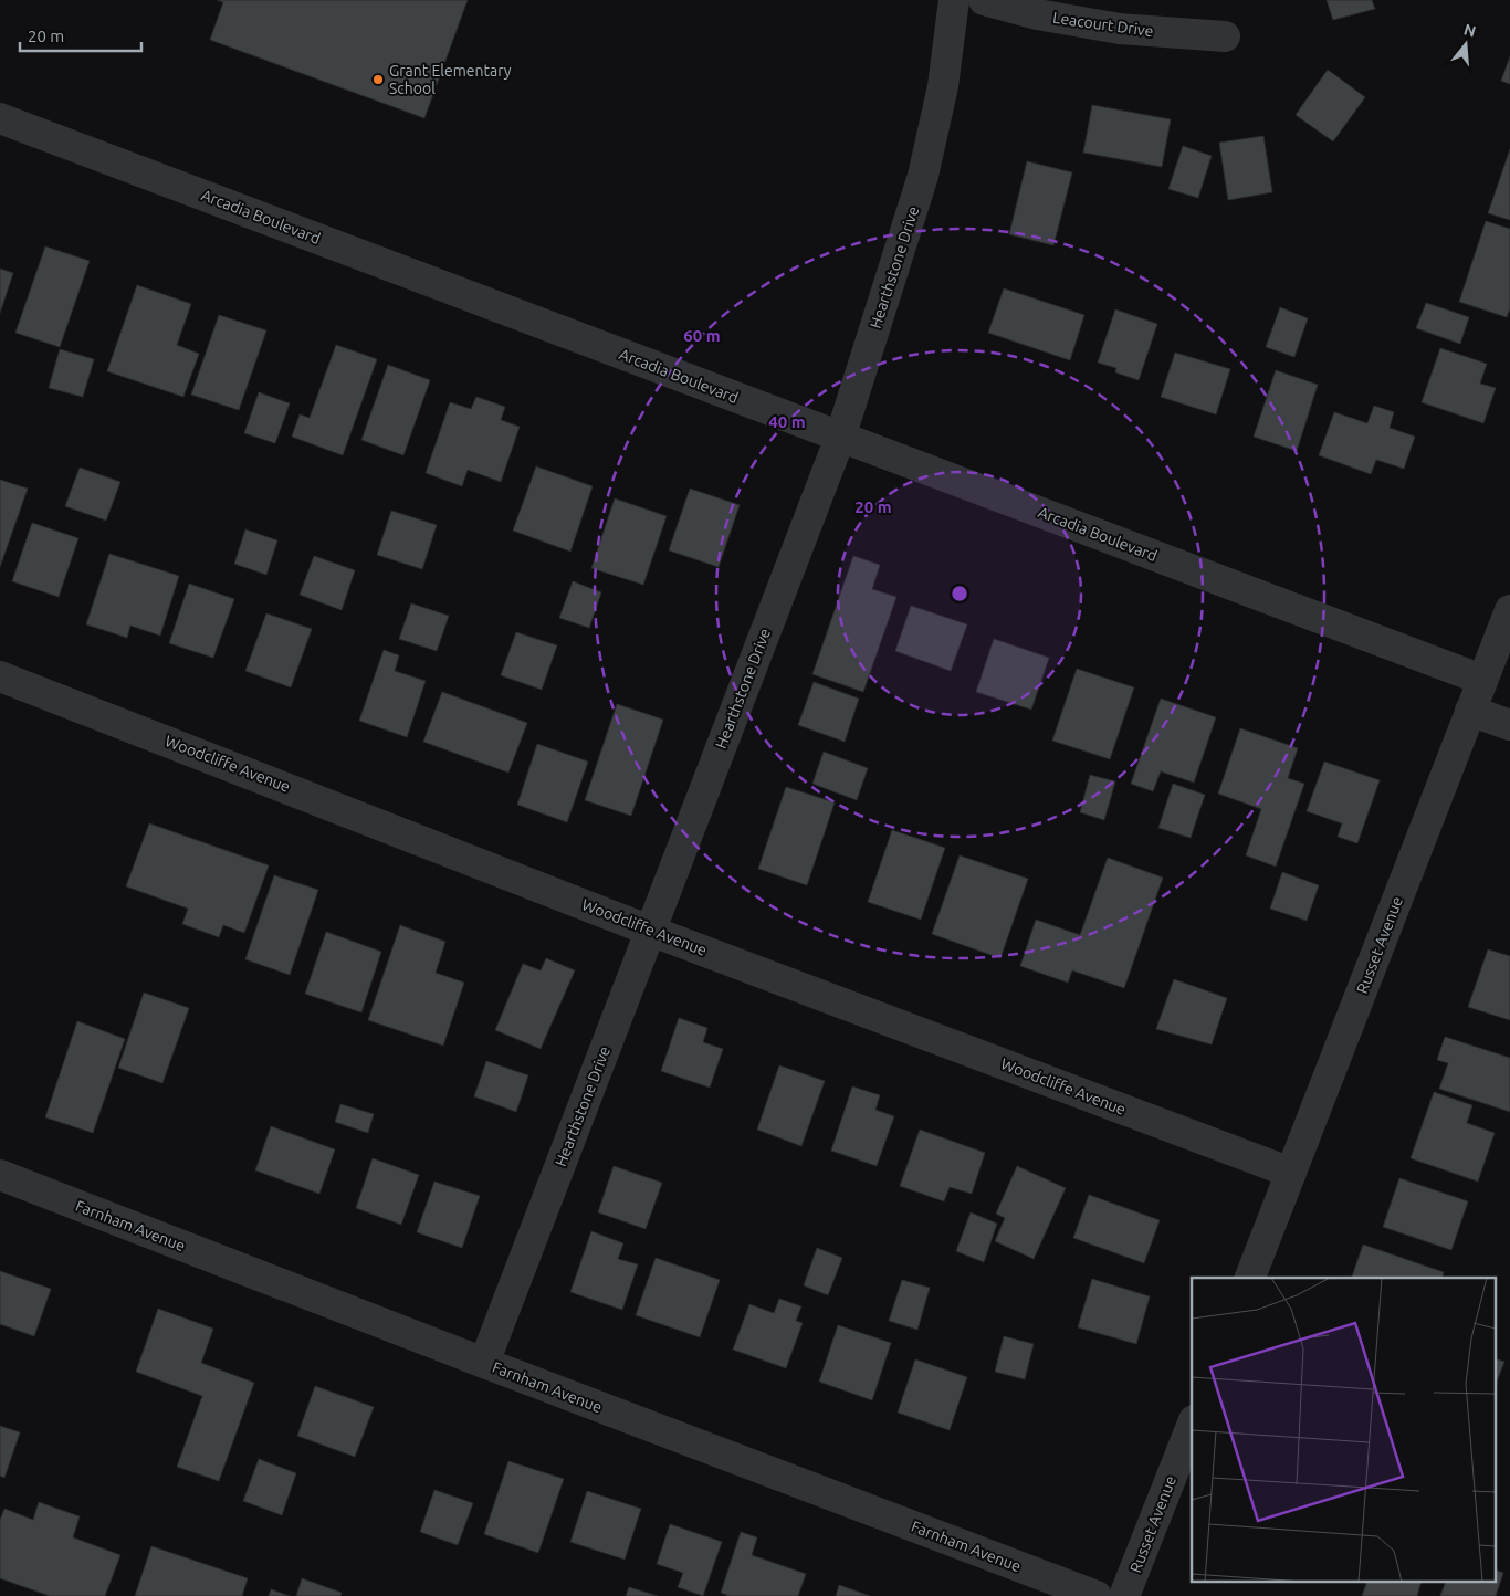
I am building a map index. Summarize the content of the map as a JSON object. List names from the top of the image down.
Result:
{
  "streets": {
    "street": [
      "Leacourt Drive",
      "Arcadia Boulevard",
      "Hearthstone Drive",
      "Woodcliffe Avenue",
      "Russet Avenue",
      "Farnham Avenue"
    ]
  },
  "crossings": [
    ["Arcadia Boulevard", "Hearthstone Drive"],
    ["Arcadia Boulevard", "Russet Avenue"],
    ["Hearthstone Drive", "Woodcliffe Avenue"],
    ["Hearthstone Drive", "Farnham Avenue"],
    ["Woodcliffe Avenue", "Russet Avenue"]
  ],
  "places": ["Grant Elementary School"],
  "scale_bar": "20 m",
  "north": "top",
  "rings": ["60 m", "40 m", "20 m"]
}
